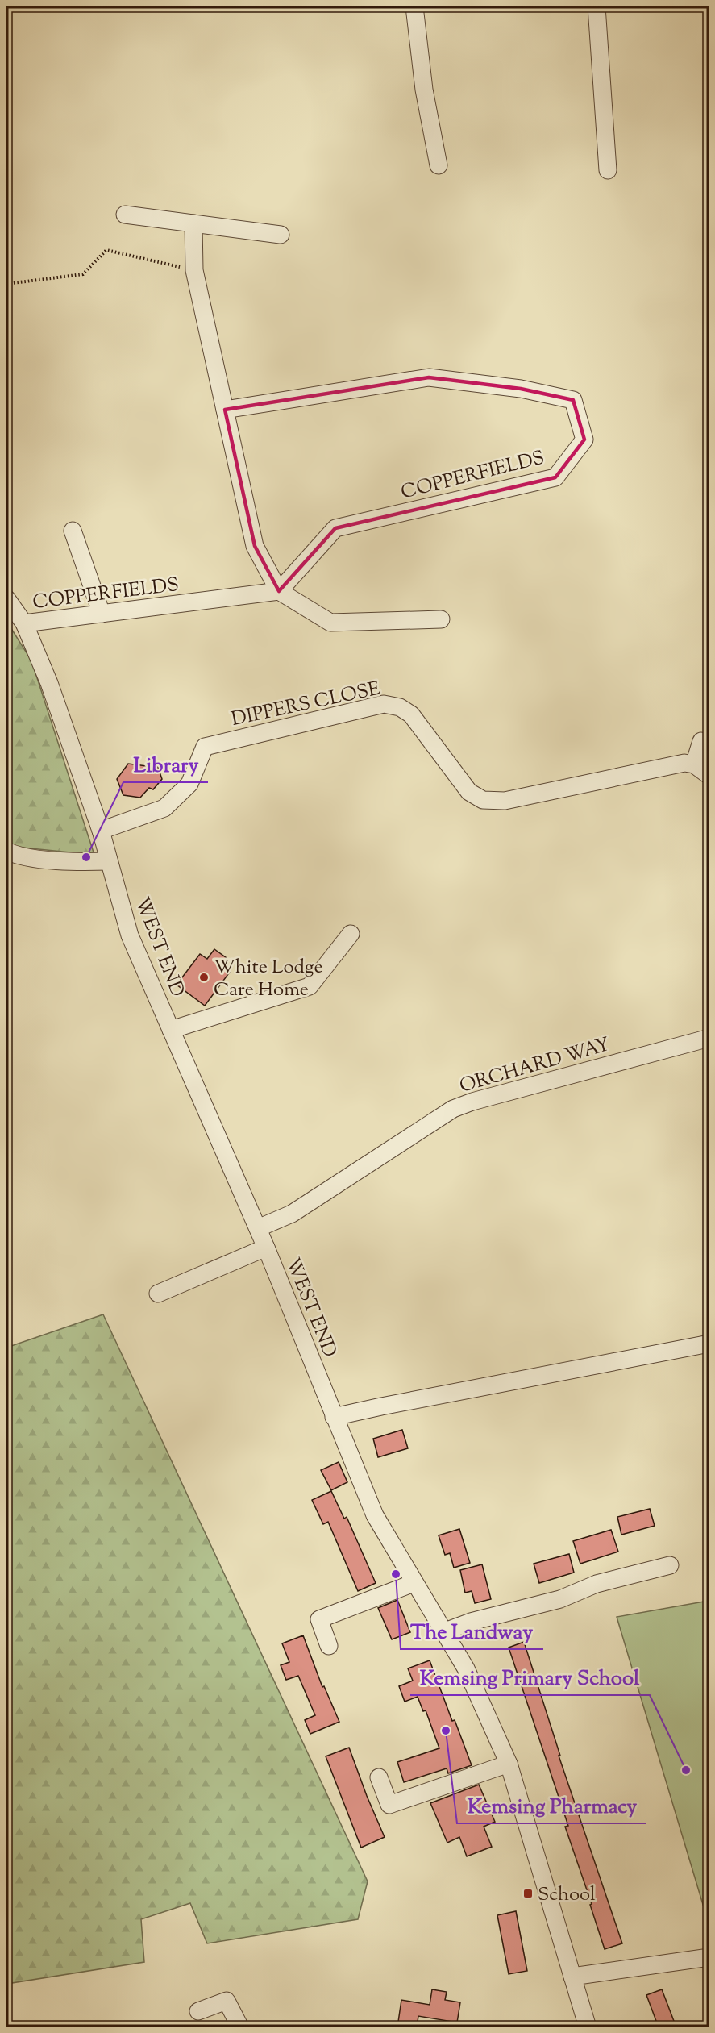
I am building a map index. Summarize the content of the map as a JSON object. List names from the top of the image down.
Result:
{
  "streets": {
    "street": [
      "COPPERFIELDS",
      "DIPPERS CLOSE",
      "WEST END",
      "ORCHARD WAY"
    ]
  },
  "crossings": [
    ["COPPERFIELDS", "WEST END"],
    ["DIPPERS CLOSE", "WEST END"],
    ["WEST END", "ORCHARD WAY"]
  ],
  "places": {
    "other": [
      "Library",
      "White Lodge Care Home",
      "The Landway",
      "Kemsing Pharmacy",
      "Kemsing Primary School"
    ],
    "transit": ["School"]
  }
}
